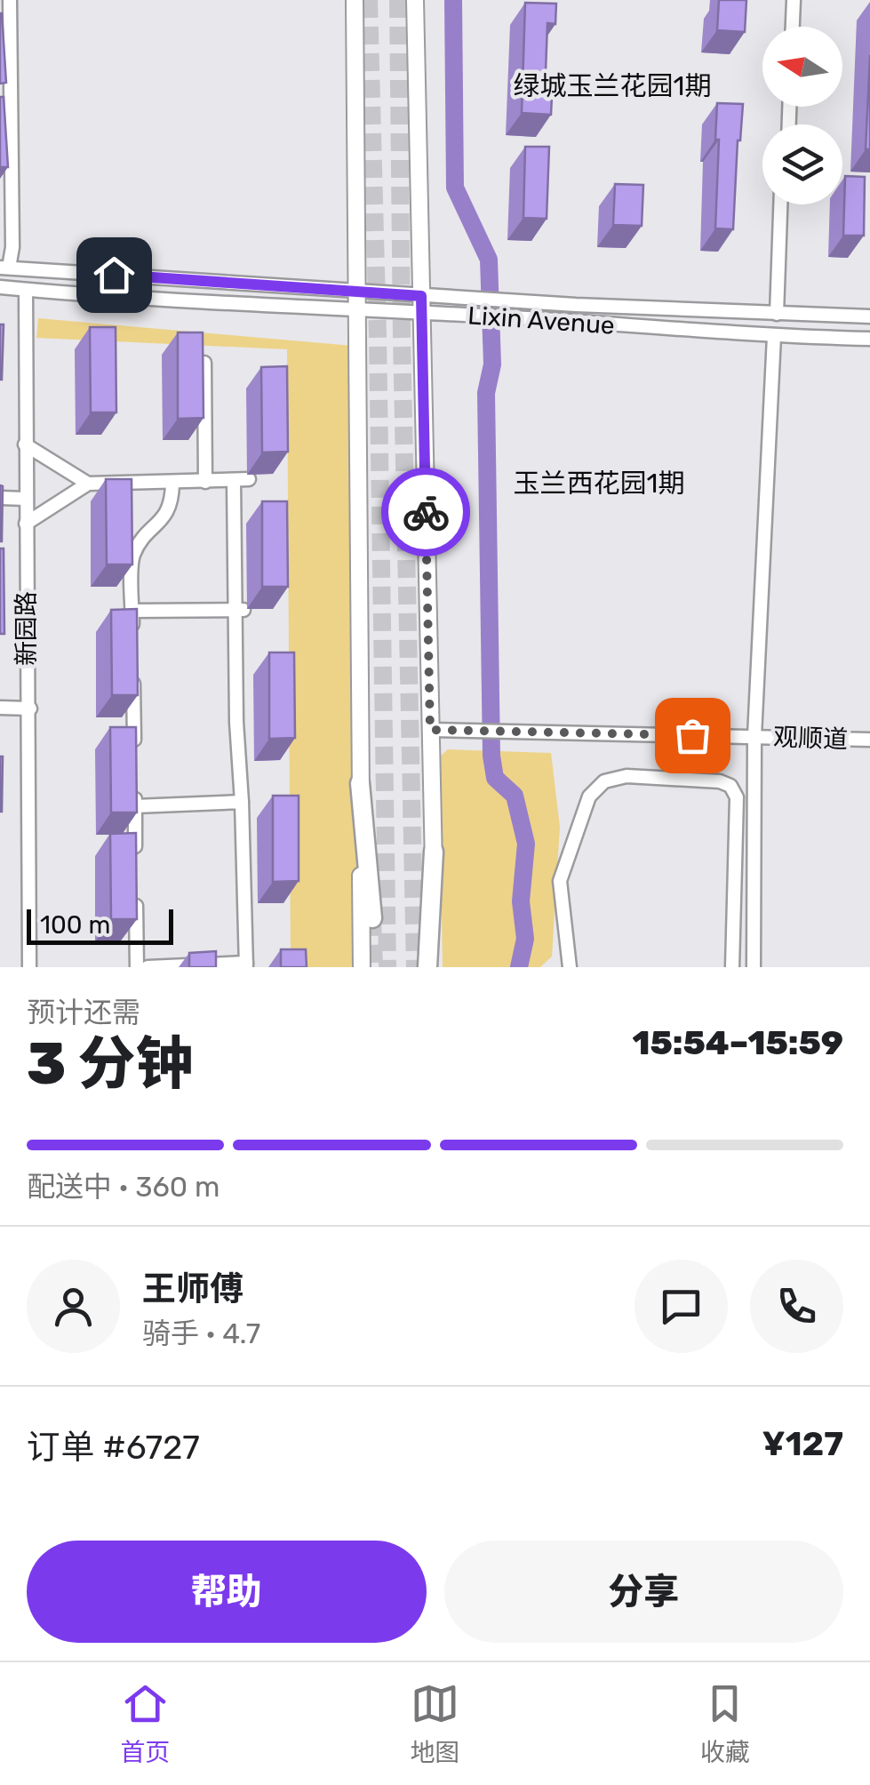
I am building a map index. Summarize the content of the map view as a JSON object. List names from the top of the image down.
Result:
{
  "streets": {
    "street": ["Lixin Avenue", "新园路", "观顺道"]
  },
  "crossings": [
    ["Lixin Avenue", "新园路"]
  ],
  "districts": ["绿城玉兰花园1期", "玉兰西花园1期"],
  "scale_bar": "100 m",
  "north": "left",
  "page": {
    "scale": "100 m",
    "heading": ["3 分钟", "预计还需", "15:54–15:59"],
    "panel": [
      "王师傅",
      "骑手 · 4.7",
      "订单 #6727",
      "¥127"
    ],
    "bar": "配送中 · 360 m",
    "buttons": ["帮助", "分享"],
    "tabs": ["首页", "地图", "收藏"]
  }
}
